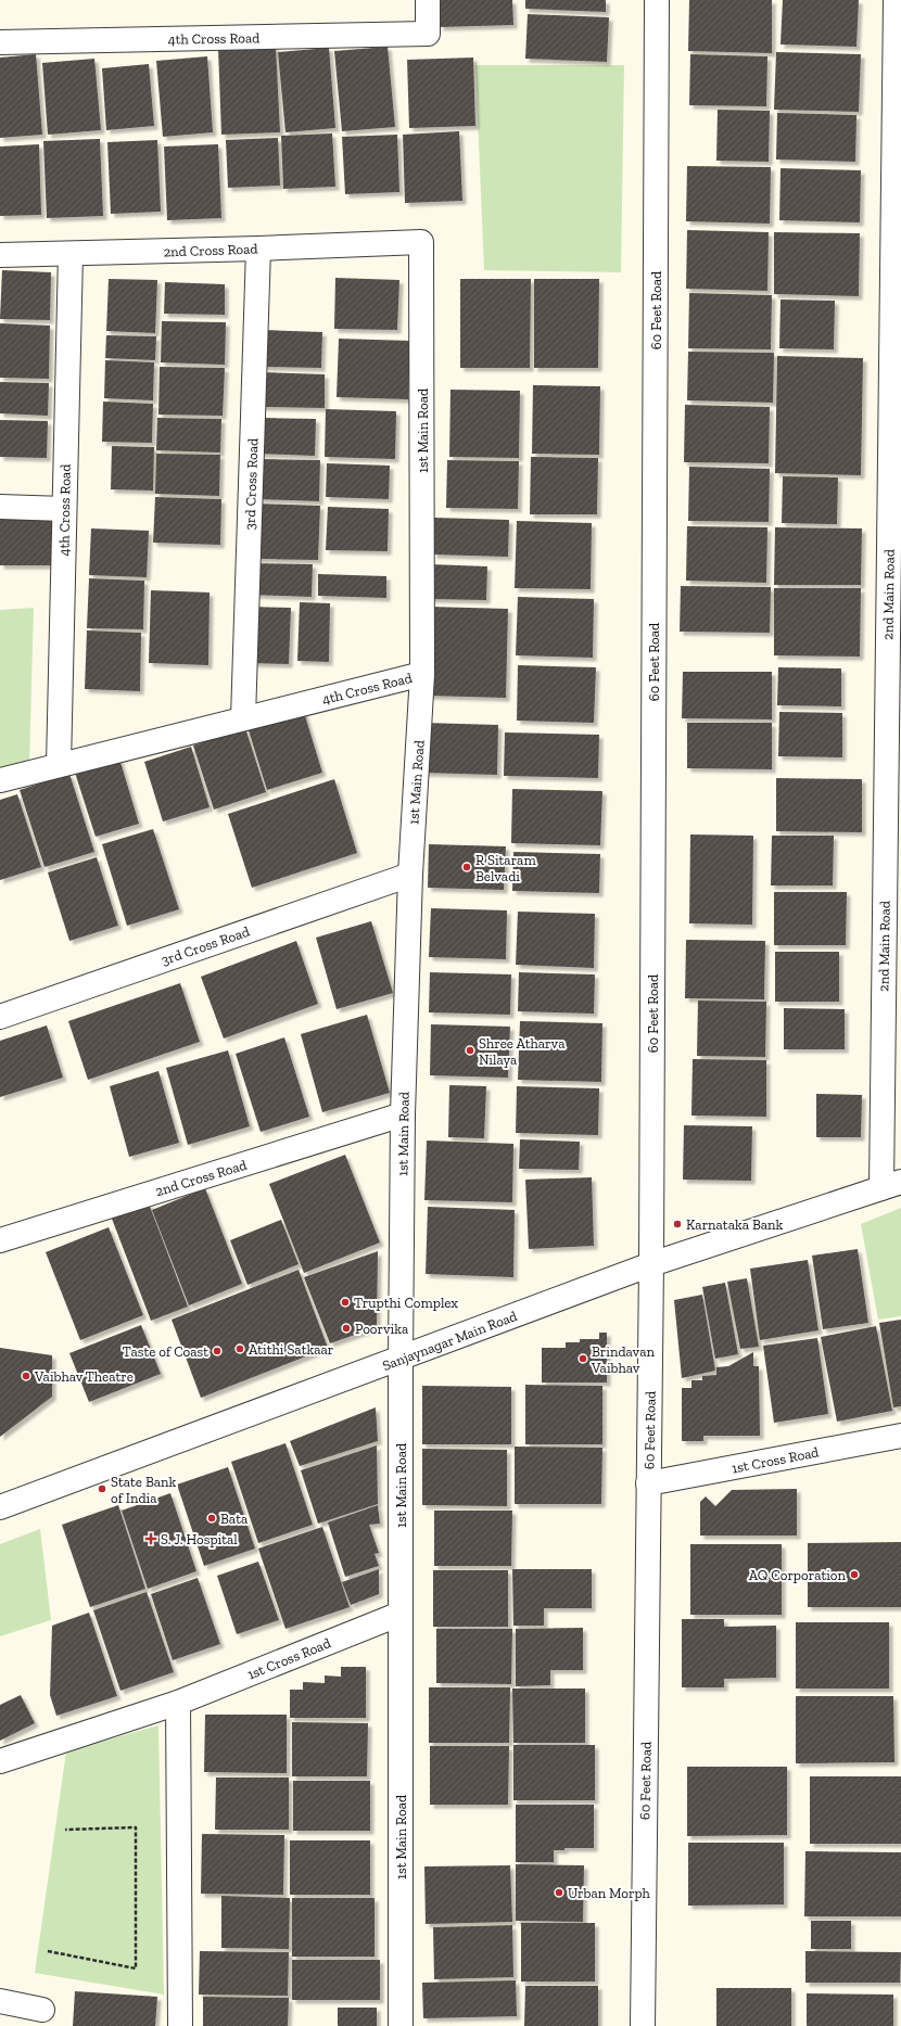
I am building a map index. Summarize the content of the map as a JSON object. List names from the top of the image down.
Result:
{
  "streets": {
    "street": [
      "4th Cross Road",
      "2nd Cross Road",
      "60 Feet Road",
      "1st Main Road",
      "3rd Cross Road",
      "2nd Main Road",
      "Sanjaynagar Main Road",
      "1st Cross Road"
    ]
  },
  "crossings": [
    ["4th Cross Road", "2nd Cross Road"],
    ["4th Cross Road", "1st Main Road"],
    ["4th Cross Road", "3rd Cross Road"],
    ["2nd Cross Road", "1st Main Road"],
    ["2nd Cross Road", "3rd Cross Road"],
    ["60 Feet Road", "Sanjaynagar Main Road"],
    ["60 Feet Road", "1st Cross Road"],
    ["1st Main Road", "3rd Cross Road"],
    ["1st Main Road", "Sanjaynagar Main Road"],
    ["1st Main Road", "1st Cross Road"],
    ["2nd Main Road", "Sanjaynagar Main Road"]
  ],
  "places": {
    "other": [
      "R Sitaram Belvadi",
      "Shree Atharva Nilaya",
      "Karnataka Bank",
      "Trupthi Complex",
      "Poorvika",
      "Atithi Satkaar",
      "Taste of Coast",
      "Brindavan Vaibhav",
      "Vaibhav Theatre",
      "State Bank of India",
      "Bata",
      "AQ Corporation",
      "Urban Morph"
    ],
    "health": ["S. J. Hospital"]
  }
}
